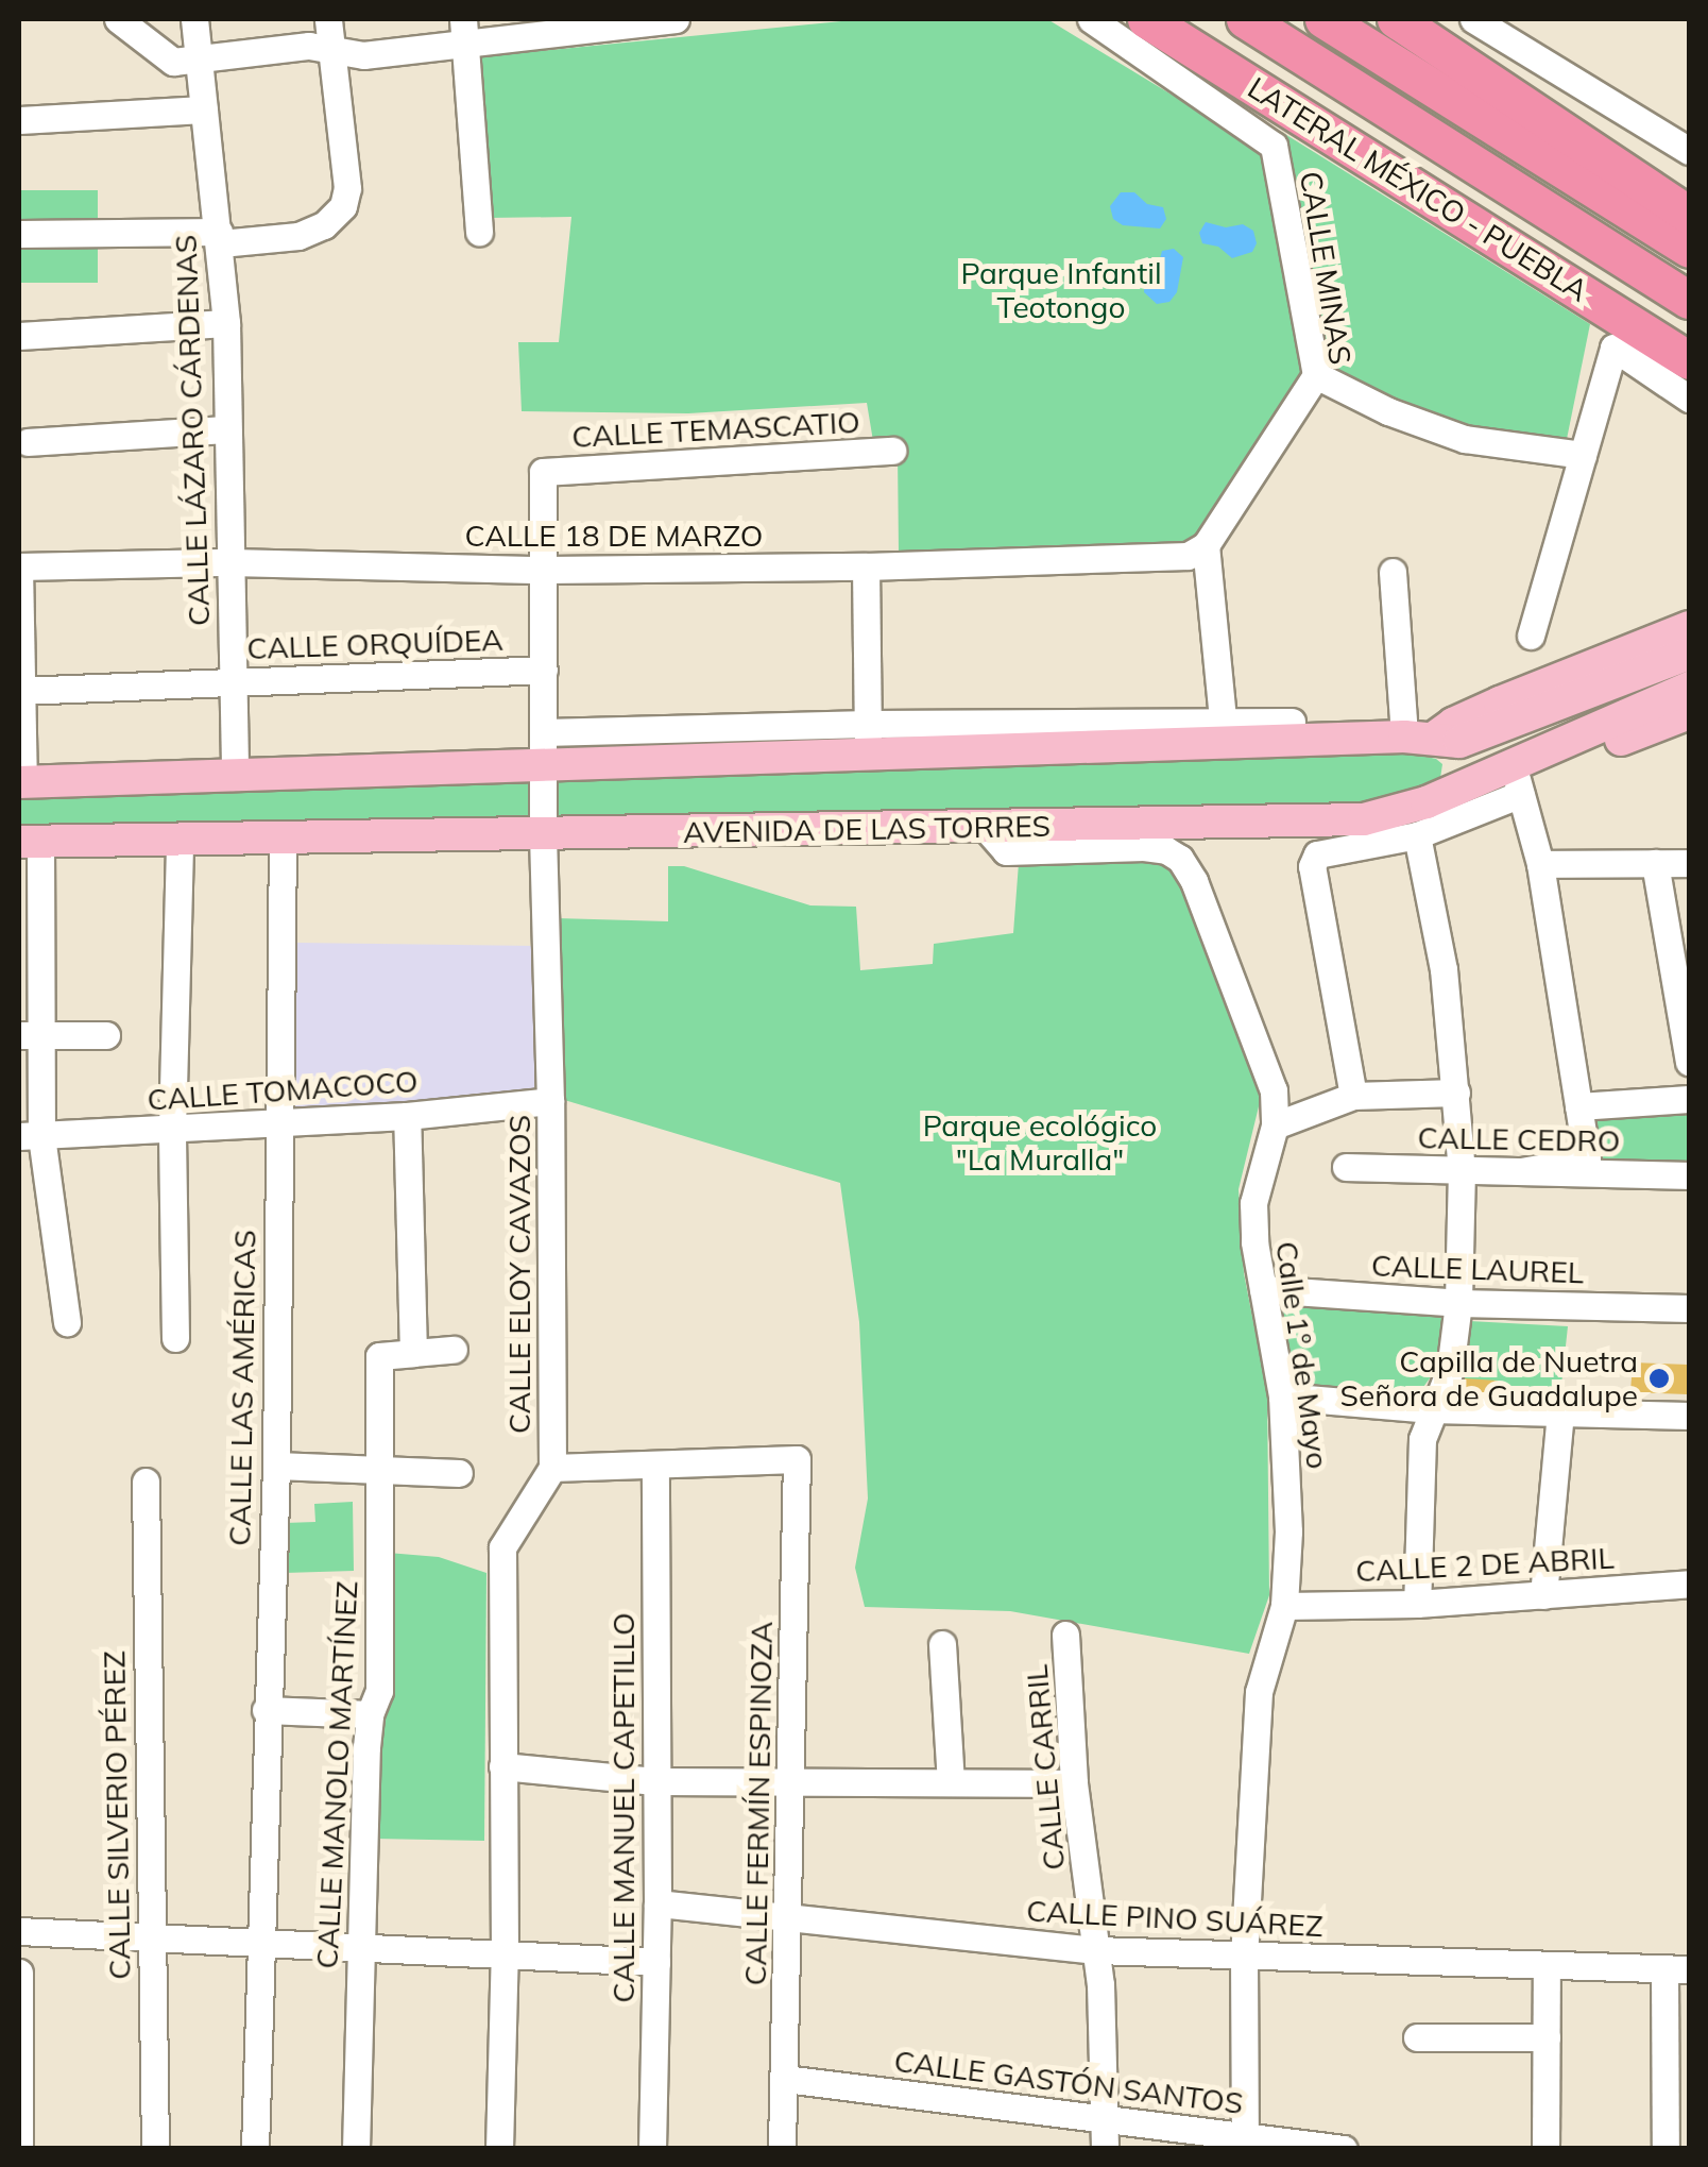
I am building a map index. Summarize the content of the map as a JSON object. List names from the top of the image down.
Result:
{
  "streets": {
    "highway": ["LATERAL MÉXICO - PUEBLA"],
    "main road": ["AVENIDA DE LAS TORRES"],
    "street": [
      "CALLE MINAS",
      "CALLE TEMASCATIO",
      "CALLE LÁZARO CÁRDENAS",
      "CALLE 18 DE MARZO",
      "CALLE ORQUÍDEA",
      "CALLE TOMACOCO",
      "CALLE CEDRO",
      "CALLE LAUREL",
      "CALLE ELOY CAVAZOS",
      "Calle 1º de Mayo",
      "CALLE LAS AMÉRICAS",
      "CALLE 2 DE ABRIL",
      "CALLE CARRIL",
      "CALLE MANOLO MARTÍNEZ",
      "CALLE FERMÍN ESPINOZA",
      "CALLE MANUEL CAPETILLO",
      "CALLE SILVERIO PÉREZ",
      "CALLE PINO SUÁREZ",
      "CALLE GASTÓN SANTOS"
    ]
  },
  "crossings": [
    ["CALLE MINAS", "CALLE 18 DE MARZO"],
    ["CALLE TEMASCATIO", "CALLE ELOY CAVAZOS"],
    ["CALLE LÁZARO CÁRDENAS", "CALLE 18 DE MARZO"],
    ["CALLE LÁZARO CÁRDENAS", "CALLE ORQUÍDEA"],
    ["CALLE 18 DE MARZO", "CALLE ELOY CAVAZOS"],
    ["CALLE ORQUÍDEA", "CALLE ELOY CAVAZOS"],
    ["AVENIDA DE LAS TORRES", "CALLE ELOY CAVAZOS"],
    ["AVENIDA DE LAS TORRES", "Calle 1º de Mayo"],
    ["AVENIDA DE LAS TORRES", "CALLE LAS AMÉRICAS"],
    ["CALLE TOMACOCO", "CALLE ELOY CAVAZOS"],
    ["CALLE TOMACOCO", "CALLE LAS AMÉRICAS"],
    ["CALLE CEDRO", "Calle 1º de Mayo"],
    ["CALLE LAUREL", "Calle 1º de Mayo"],
    ["Calle 1º de Mayo", "CALLE 2 DE ABRIL"],
    ["Calle 1º de Mayo", "CALLE PINO SUÁREZ"],
    ["Calle 1º de Mayo", "CALLE GASTÓN SANTOS"],
    ["CALLE CARRIL", "CALLE PINO SUÁREZ"],
    ["CALLE CARRIL", "CALLE GASTÓN SANTOS"],
    ["CALLE FERMÍN ESPINOZA", "CALLE MANUEL CAPETILLO"],
    ["CALLE FERMÍN ESPINOZA", "CALLE PINO SUÁREZ"],
    ["CALLE FERMÍN ESPINOZA", "CALLE GASTÓN SANTOS"],
    ["CALLE MANUEL CAPETILLO", "CALLE PINO SUÁREZ"]
  ],
  "parks": ["Parque Infantil Teotongo", "Parque ecológico \"La Muralla\""],
  "places": ["Capilla de Nuetra Señora de Guadalupe"]
}
